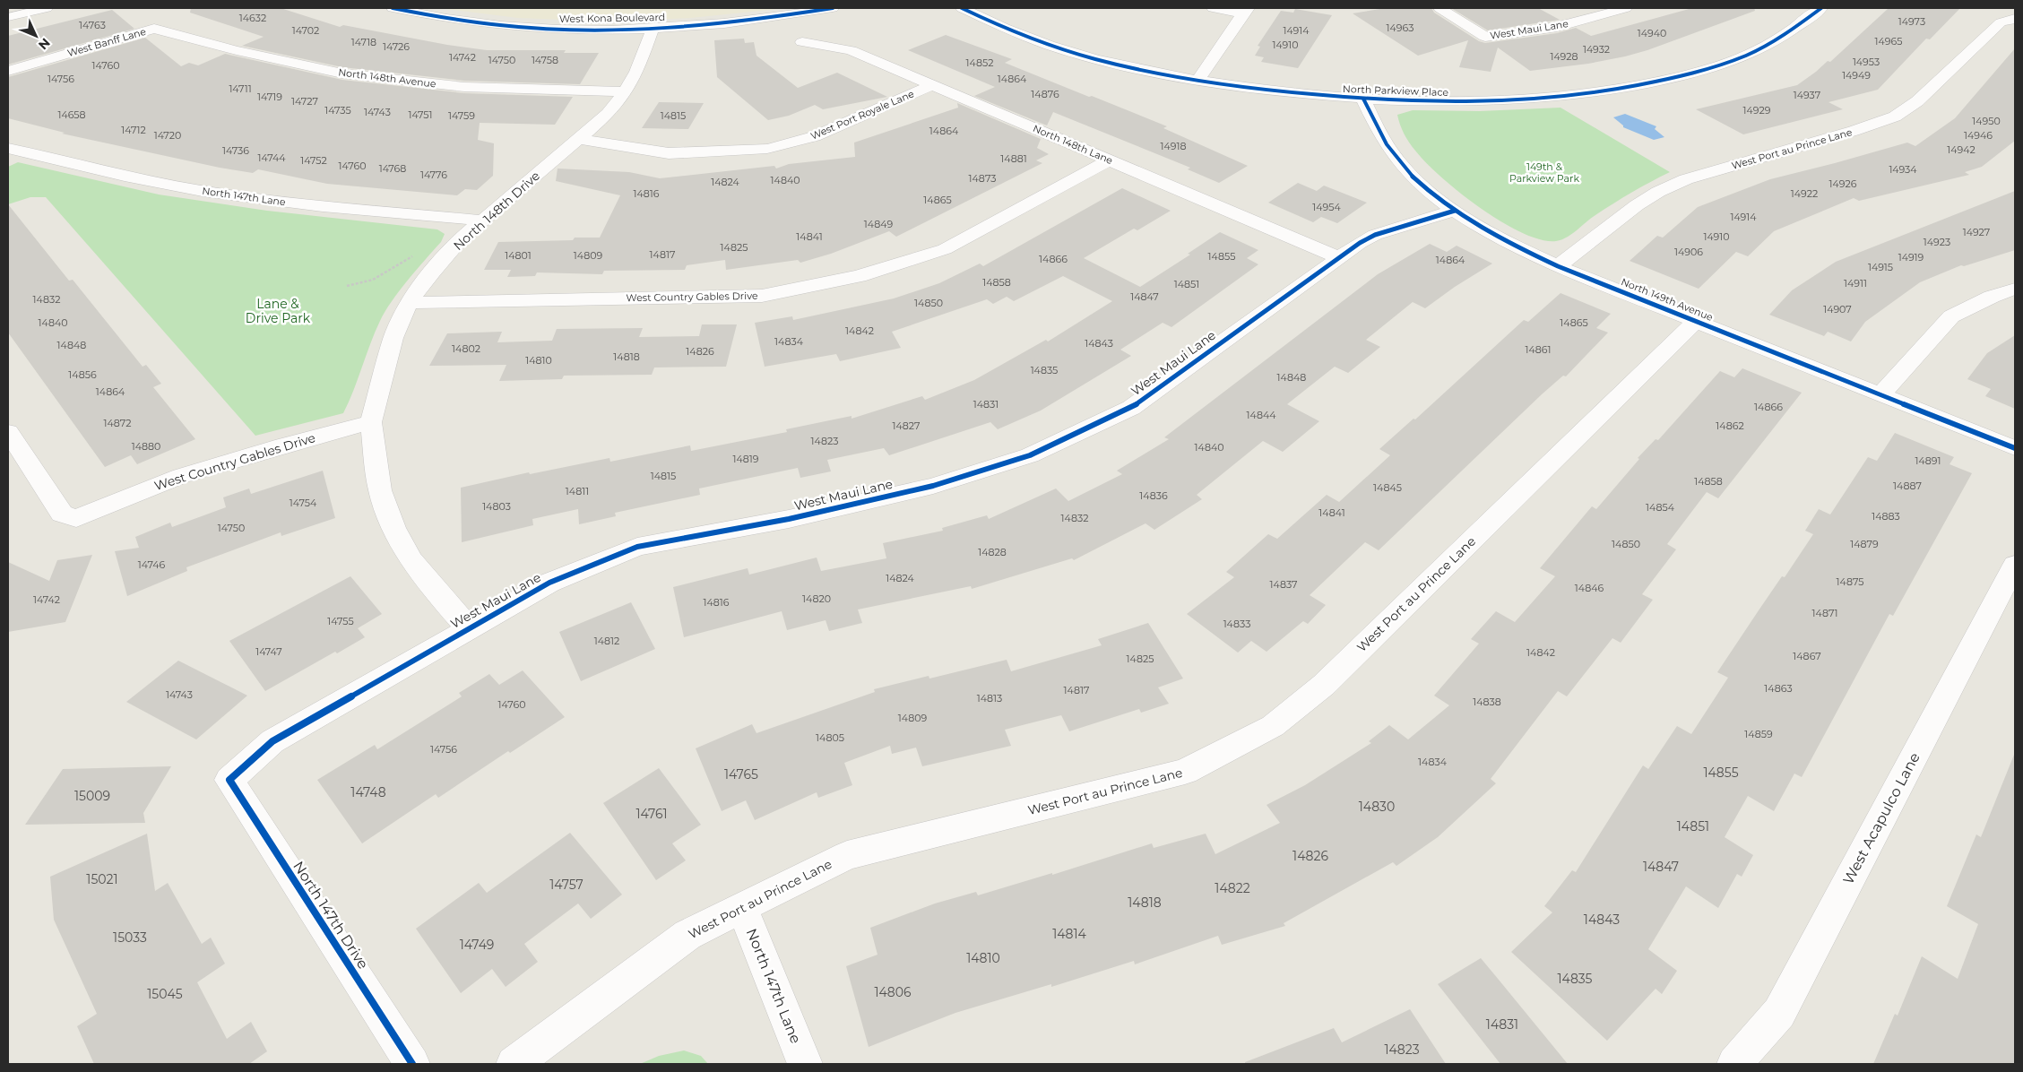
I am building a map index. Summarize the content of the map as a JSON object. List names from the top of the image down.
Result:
{
  "streets": {
    "street": [
      "West Kona Boulevard",
      "West Maui Lane",
      "West Banff Lane",
      "North 148th Avenue",
      "North Parkview Place",
      "West Port Royale Lane",
      "North 148th Lane",
      "West Port au Prince Lane",
      "North 147th Lane",
      "North 148th Drive",
      "West Country Gables Drive",
      "North 149th Avenue",
      "West Acapulco Lane",
      "North 147th Drive"
    ]
  },
  "crossings": [
    ["West Kona Boulevard", "North 148th Drive"],
    ["West Maui Lane", "North 148th Lane"],
    ["West Maui Lane", "North 148th Drive"],
    ["West Maui Lane", "North 149th Avenue"],
    ["West Maui Lane", "North 147th Drive"],
    ["West Banff Lane", "North 148th Avenue"],
    ["North 148th Avenue", "North 148th Drive"],
    ["North Parkview Place", "North 149th Avenue"],
    ["West Port Royale Lane", "North 148th Lane"],
    ["West Port Royale Lane", "North 148th Drive"],
    ["North 148th Lane", "West Country Gables Drive"],
    ["West Port au Prince Lane", "North 147th Lane"],
    ["West Port au Prince Lane", "North 149th Avenue"],
    ["North 147th Lane", "North 148th Drive"],
    ["North 148th Drive", "West Country Gables Drive"]
  ],
  "parks": ["149th & Parkview Park", "Lane & Drive Park"],
  "house_numbers": [
    "14632",
    "14973",
    "14763",
    "14963",
    "14702",
    "14914",
    "14940",
    "14965",
    "14718",
    "14910",
    "14726",
    "14932",
    "14928",
    "14742",
    "14750",
    "14758",
    "14953",
    "14852",
    "14760",
    "14949",
    "14756",
    "14864",
    "14711",
    "14876",
    "14937",
    "14719",
    "14727",
    "14735",
    "14929",
    "14743",
    "14658",
    "14751",
    "14759",
    "14815",
    "14950",
    "14712",
    "14864",
    "14720",
    "14946",
    "14918",
    "14942",
    "14736",
    "14744",
    "14881",
    "14752",
    "14760",
    "14768",
    "14934",
    "14776",
    "14873",
    "14840",
    "14824",
    "14926",
    "14816",
    "14922",
    "14865",
    "14954",
    "14914",
    "14849",
    "14927",
    "14841",
    "14910",
    "14923",
    "14825",
    "14906",
    "14817",
    "14801",
    "14809",
    "14855",
    "14919",
    "14866",
    "14864",
    "14915",
    "14858",
    "14911",
    "14851",
    "14847",
    "14832",
    "14850",
    "14907",
    "14840",
    "14865",
    "14842",
    "14834",
    "14843",
    "14848",
    "14802",
    "14861",
    "14826",
    "14818",
    "14810",
    "14835",
    "14856",
    "14848",
    "14864",
    "14831",
    "14866",
    "14844",
    "14872",
    "14827",
    "14862",
    "14823",
    "14880",
    "14840",
    "14819",
    "14891",
    "14815",
    "14858",
    "14887",
    "14845",
    "14811",
    "14836",
    "14754",
    "14803",
    "14854",
    "14841",
    "14883",
    "14832",
    "14750",
    "14850",
    "14879",
    "14828",
    "14746",
    "14824",
    "14875",
    "14837",
    "14846",
    "14820",
    "14742",
    "14816",
    "14871",
    "14755",
    "14833",
    "14812",
    "14747",
    "14842",
    "14867",
    "14825",
    "14863",
    "14817",
    "14743",
    "14813",
    "14838",
    "14760",
    "14809",
    "14859",
    "14805",
    "14756",
    "14834",
    "14855",
    "14765",
    "14748",
    "15009",
    "14830",
    "14761",
    "14851",
    "14826",
    "14847",
    "15021",
    "14757",
    "14822",
    "14818",
    "14843",
    "14814",
    "15033",
    "14749",
    "14810",
    "14835",
    "14806",
    "15045",
    "14831",
    "14823"
  ],
  "north": "bottom right"
}
